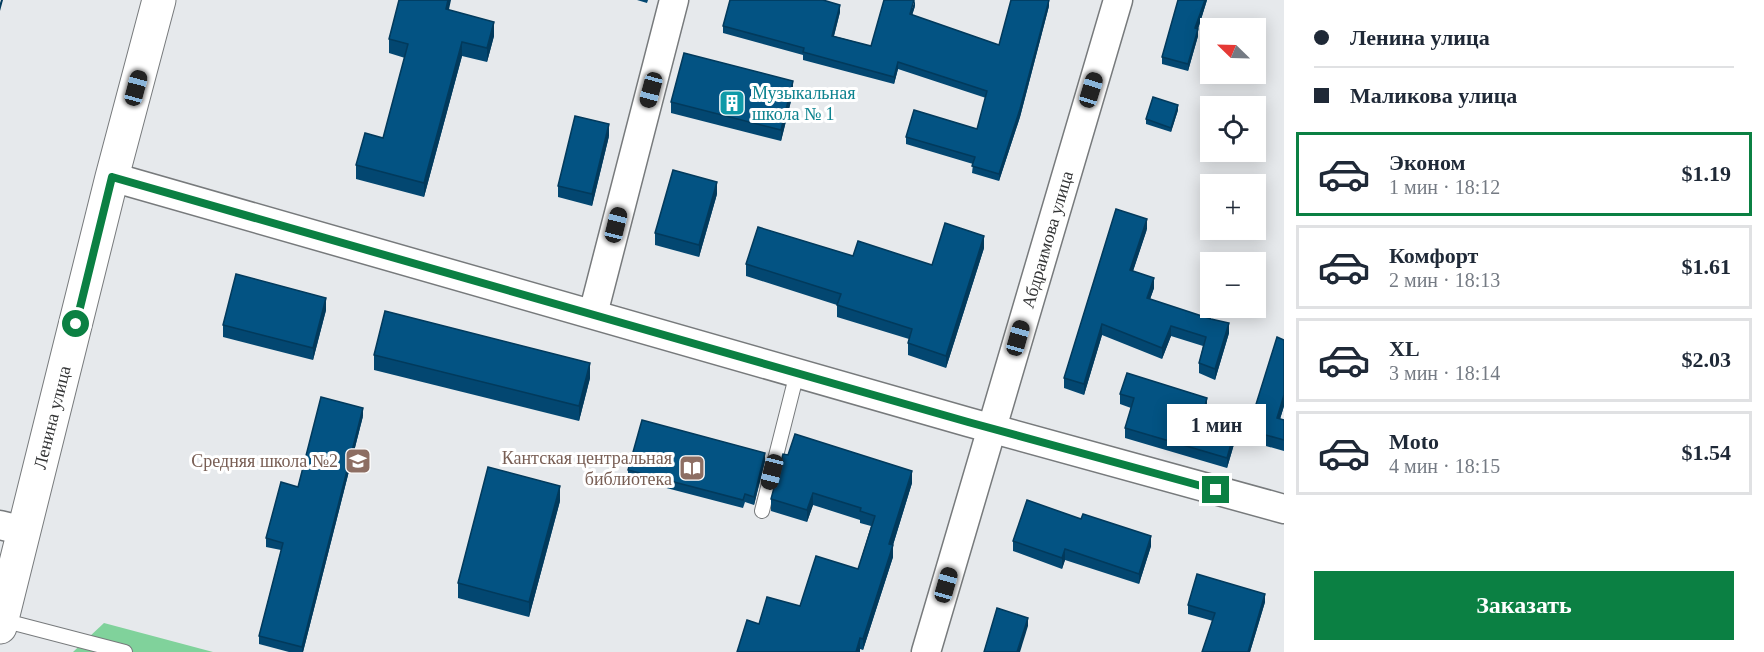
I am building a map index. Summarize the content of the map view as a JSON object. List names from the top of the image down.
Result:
{
  "streets": {
    "main road": ["Ленина улица"],
    "street": ["Абдраимова улица"]
  },
  "places": {
    "building": ["Музыкальная школа № 1"],
    "school or university": ["Средняя школа №2"],
    "library": ["Кантская центральная библиотека"]
  },
  "north": "top left",
  "page": {
    "banner": ["Ленина улица", "Маликова улица"],
    "map_buttons": ["+", "−"],
    "list": [
      {
        "name": "Эконом",
        "note": "1 мин · 18:12",
        "value": "$1.19"
      },
      {
        "name": "Комфорт",
        "note": "2 мин · 18:13",
        "value": "$1.61"
      },
      {
        "name": "XL",
        "note": "3 мин · 18:14",
        "value": "$2.03"
      },
      {
        "name": "Moto",
        "note": "4 мин · 18:15",
        "value": "$1.54"
      }
    ],
    "bubble": "1 мин",
    "buttons": "Заказать"
  }
}
